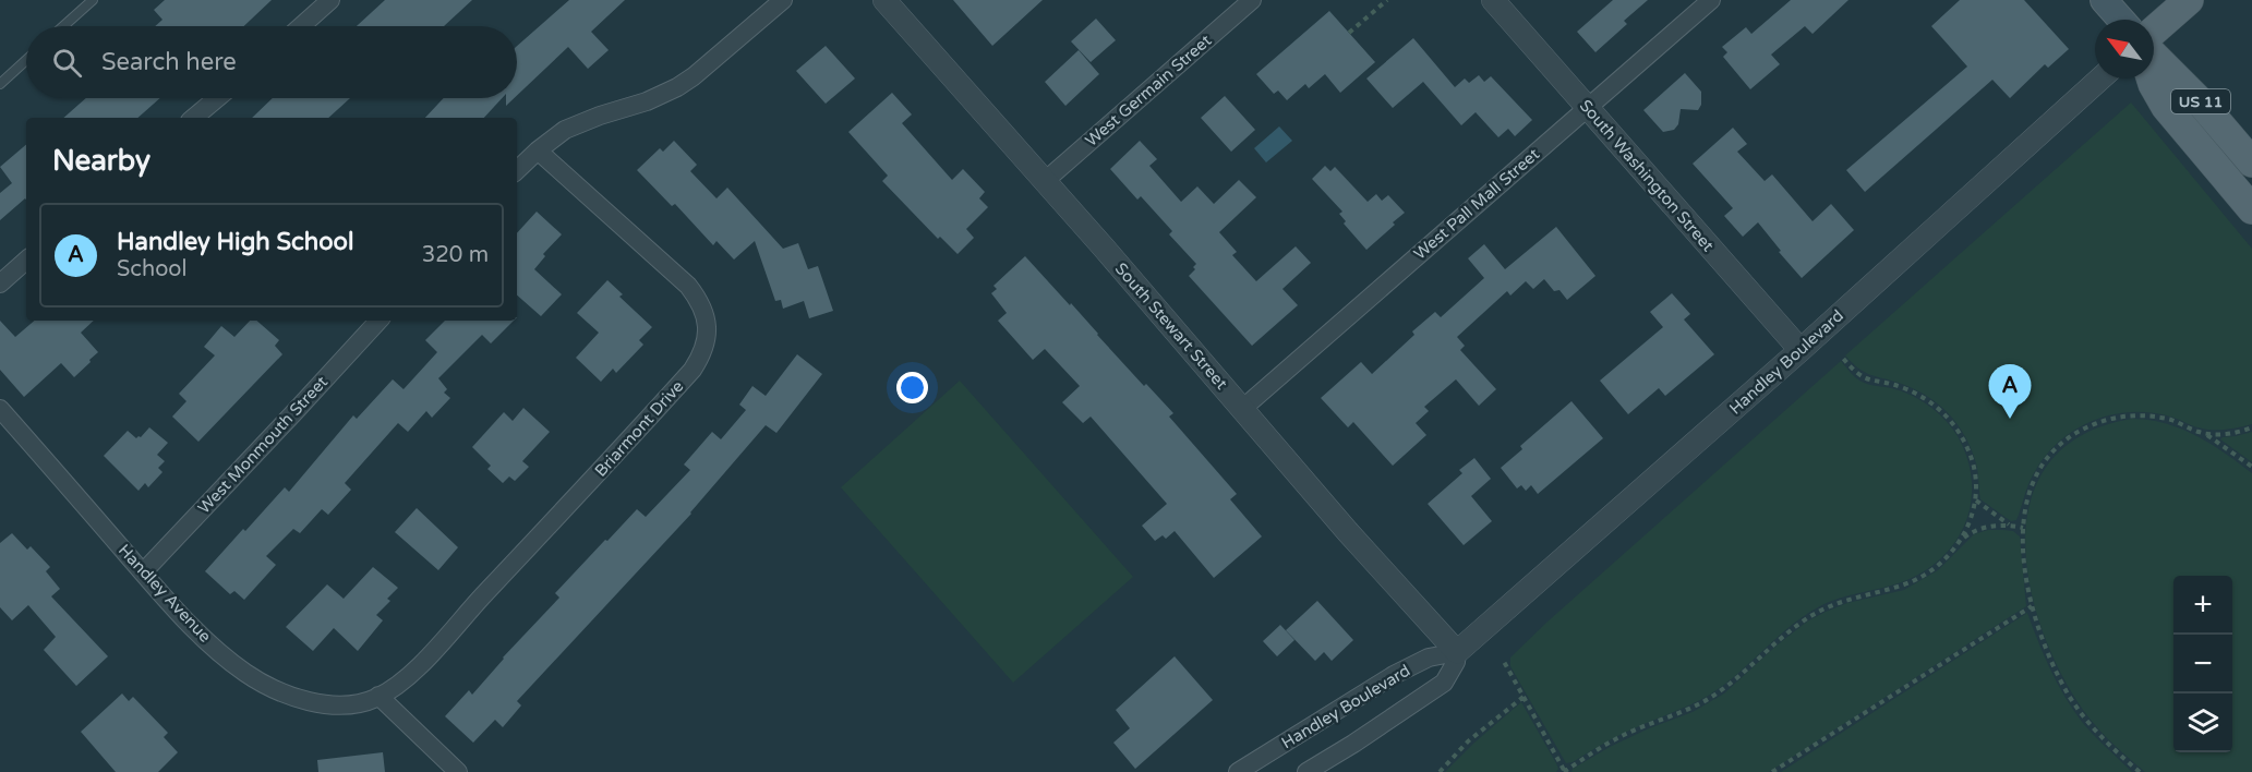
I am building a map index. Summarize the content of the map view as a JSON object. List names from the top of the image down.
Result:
{
  "streets": {
    "main road": ["US 11"],
    "street": [
      "West Germain Street",
      "South Washington Street",
      "West Pall Mall Street",
      "South Stewart Street",
      "Handley Boulevard",
      "Briarmont Drive",
      "West Monmouth Street",
      "Handley Avenue"
    ]
  },
  "crossings": [
    ["West Germain Street", "South Stewart Street"],
    ["South Washington Street", "West Pall Mall Street"],
    ["South Washington Street", "Handley Boulevard"],
    ["West Pall Mall Street", "South Stewart Street"],
    ["South Stewart Street", "Handley Boulevard"],
    ["Briarmont Drive", "Handley Avenue"],
    ["West Monmouth Street", "Handley Avenue"]
  ],
  "north": "top left",
  "page": {
    "search": "Search here",
    "heading": "Nearby",
    "list": [
      {
        "mark": "A",
        "name": "Handley High School",
        "note": "School",
        "value": "320 m"
      }
    ],
    "pins": "A",
    "map_buttons": ["+", "−"]
  }
}
